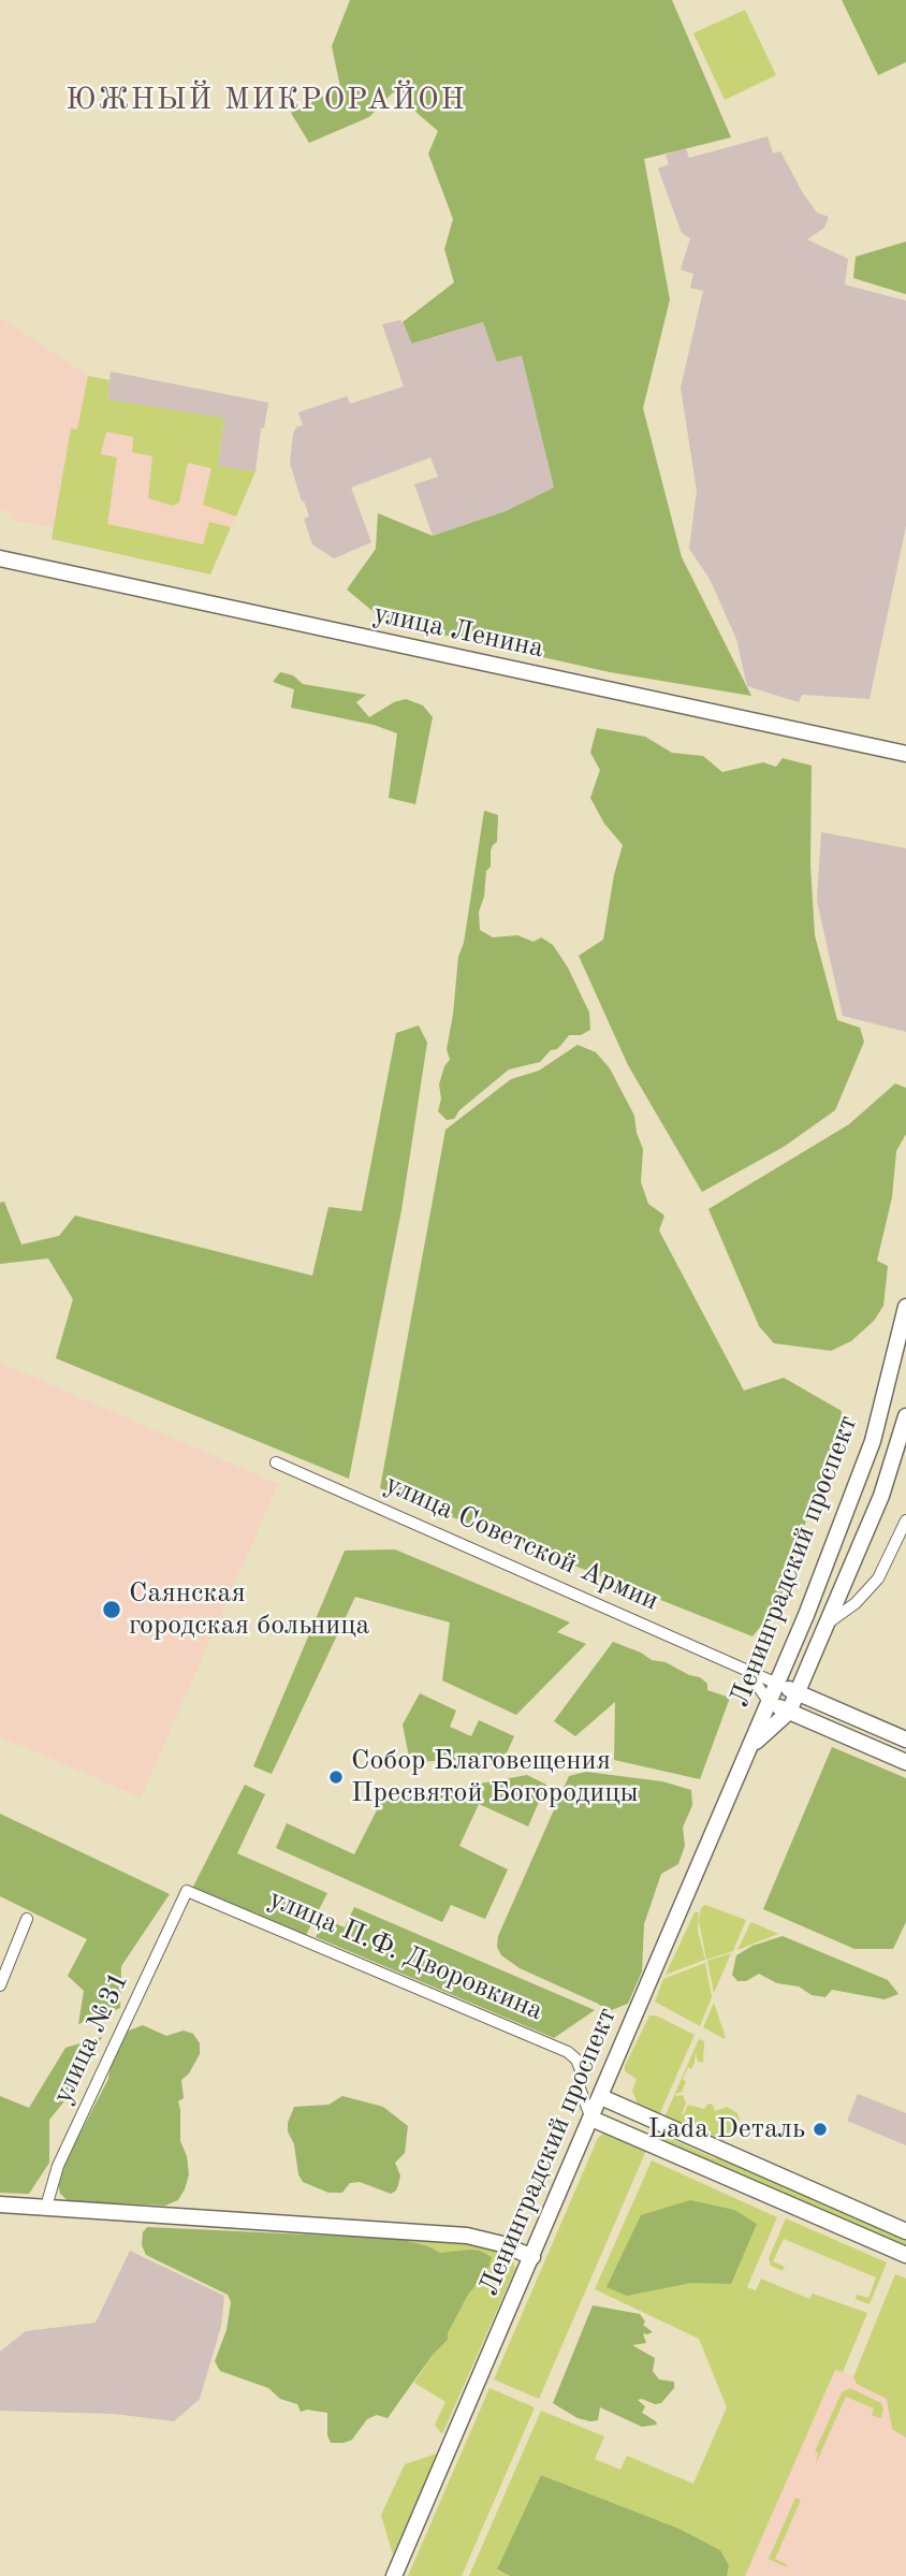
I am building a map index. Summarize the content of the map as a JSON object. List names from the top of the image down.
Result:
{
  "streets": {
    "street": [
      "улица Ленина",
      "улица Советской Армии",
      "Ленинградский проспект",
      "улица П.Ф. Дворовкина",
      "улица №31"
    ]
  },
  "crossings": [
    ["улица Советской Армии", "Ленинградский проспект"],
    ["Ленинградский проспект", "улица П.Ф. Дворовкина"],
    ["улица П.Ф. Дворовкина", "улица №31"]
  ],
  "districts": ["ЮЖНЫЙ МИКРОРАЙОН"],
  "places": ["Саянская городская больница", "Собор Благовещения Пресвятой Богородицы", "Lada Dеталь"]
}
